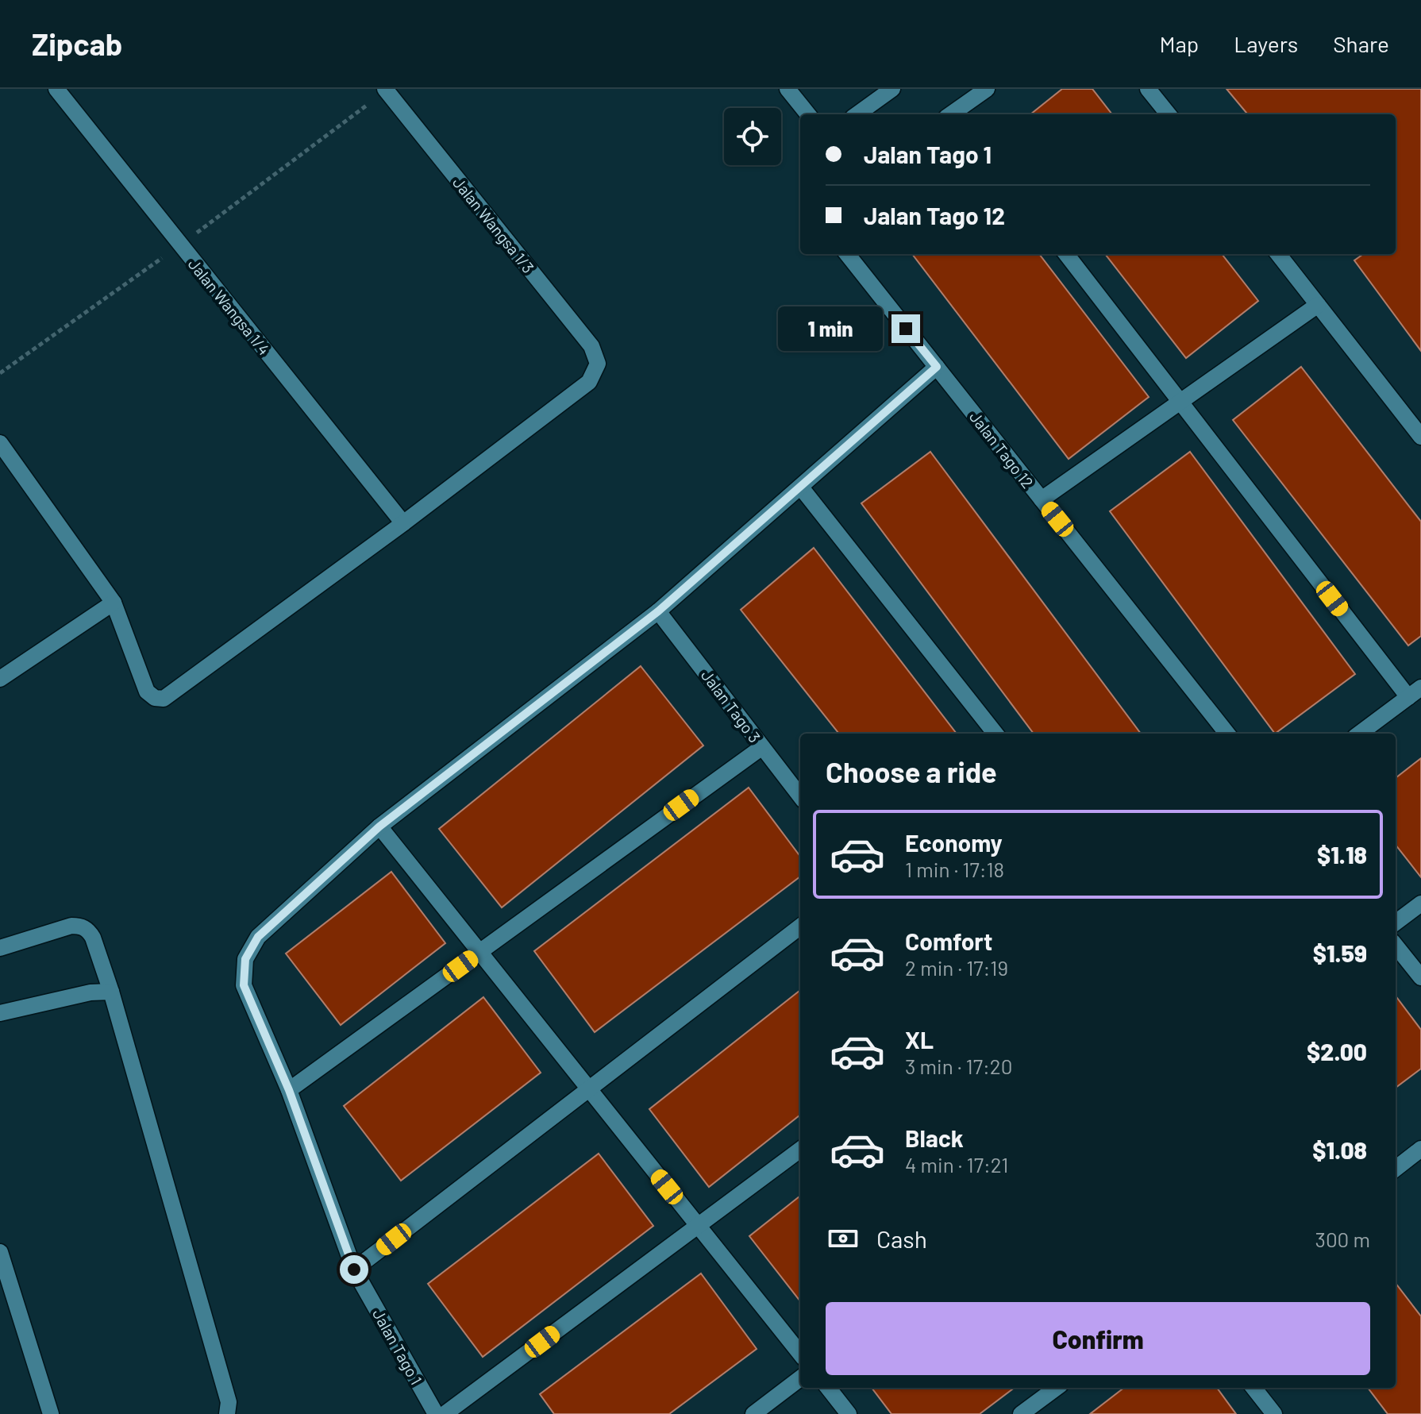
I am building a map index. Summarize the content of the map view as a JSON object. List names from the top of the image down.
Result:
{
  "streets": {
    "street": [
      "Jalan Wangsa 1/3",
      "Jalan Wangsa 1/4",
      "Jalan Tago 12",
      "Jalan Tago 3",
      "Jalan Tago 1"
    ]
  },
  "crossings": [
    ["Jalan Wangsa 1/3", "Jalan Wangsa 1/4"]
  ],
  "page": {
    "header": "Zipcab",
    "nav": ["Map", "Layers", "Share"],
    "banner": ["Jalan Tago 1", "Jalan Tago 12"],
    "bubble": "1 min",
    "heading": "Choose a ride",
    "list": [
      {
        "name": "Economy",
        "note": "1 min · 17:18",
        "value": "$1.18"
      },
      {
        "name": "Comfort",
        "note": "2 min · 17:19",
        "value": "$1.59"
      },
      {
        "name": "XL",
        "note": "3 min · 17:20",
        "value": "$2.00"
      },
      {
        "name": "Black",
        "note": "4 min · 17:21",
        "value": "$1.08"
      }
    ],
    "pay": ["Cash", "300 m"],
    "buttons": "Confirm"
  }
}
